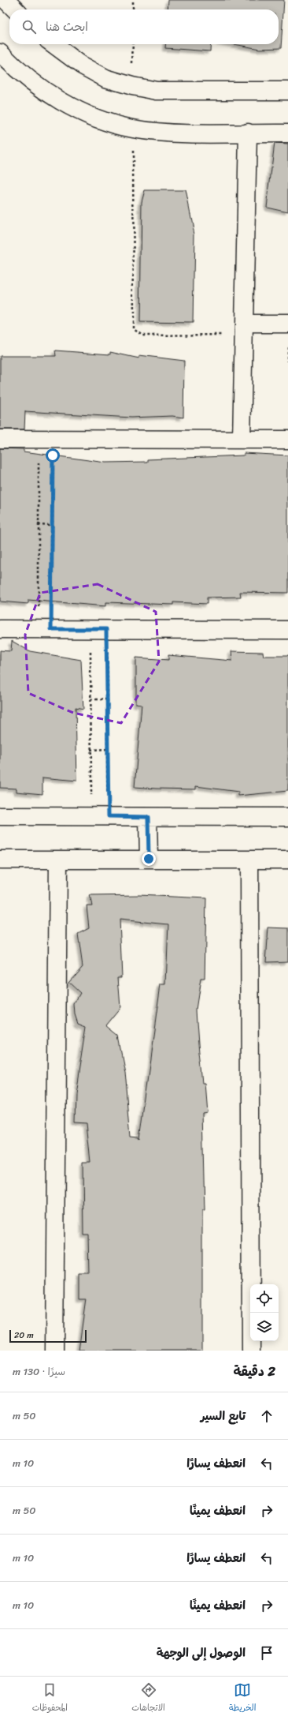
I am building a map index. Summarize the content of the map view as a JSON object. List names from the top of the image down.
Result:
{
  "scale_bar": "20 m",
  "page": {
    "search": "ابحث هنا",
    "scale": "20 m",
    "heading": ["2 دقيقة", "سيرًا · 130 m"],
    "list": [
      ["تابع السير", "50 m"],
      ["انعطف يسارًا", "10 m"],
      ["انعطف يمينًا", "50 m"],
      ["انعطف يسارًا", "10 m"],
      ["انعطف يمينًا", "10 m"],
      "الوصول إلى الوجهة"
    ],
    "nav": ["الخريطة", "الاتجاهات", "المحفوظات"]
  }
}
